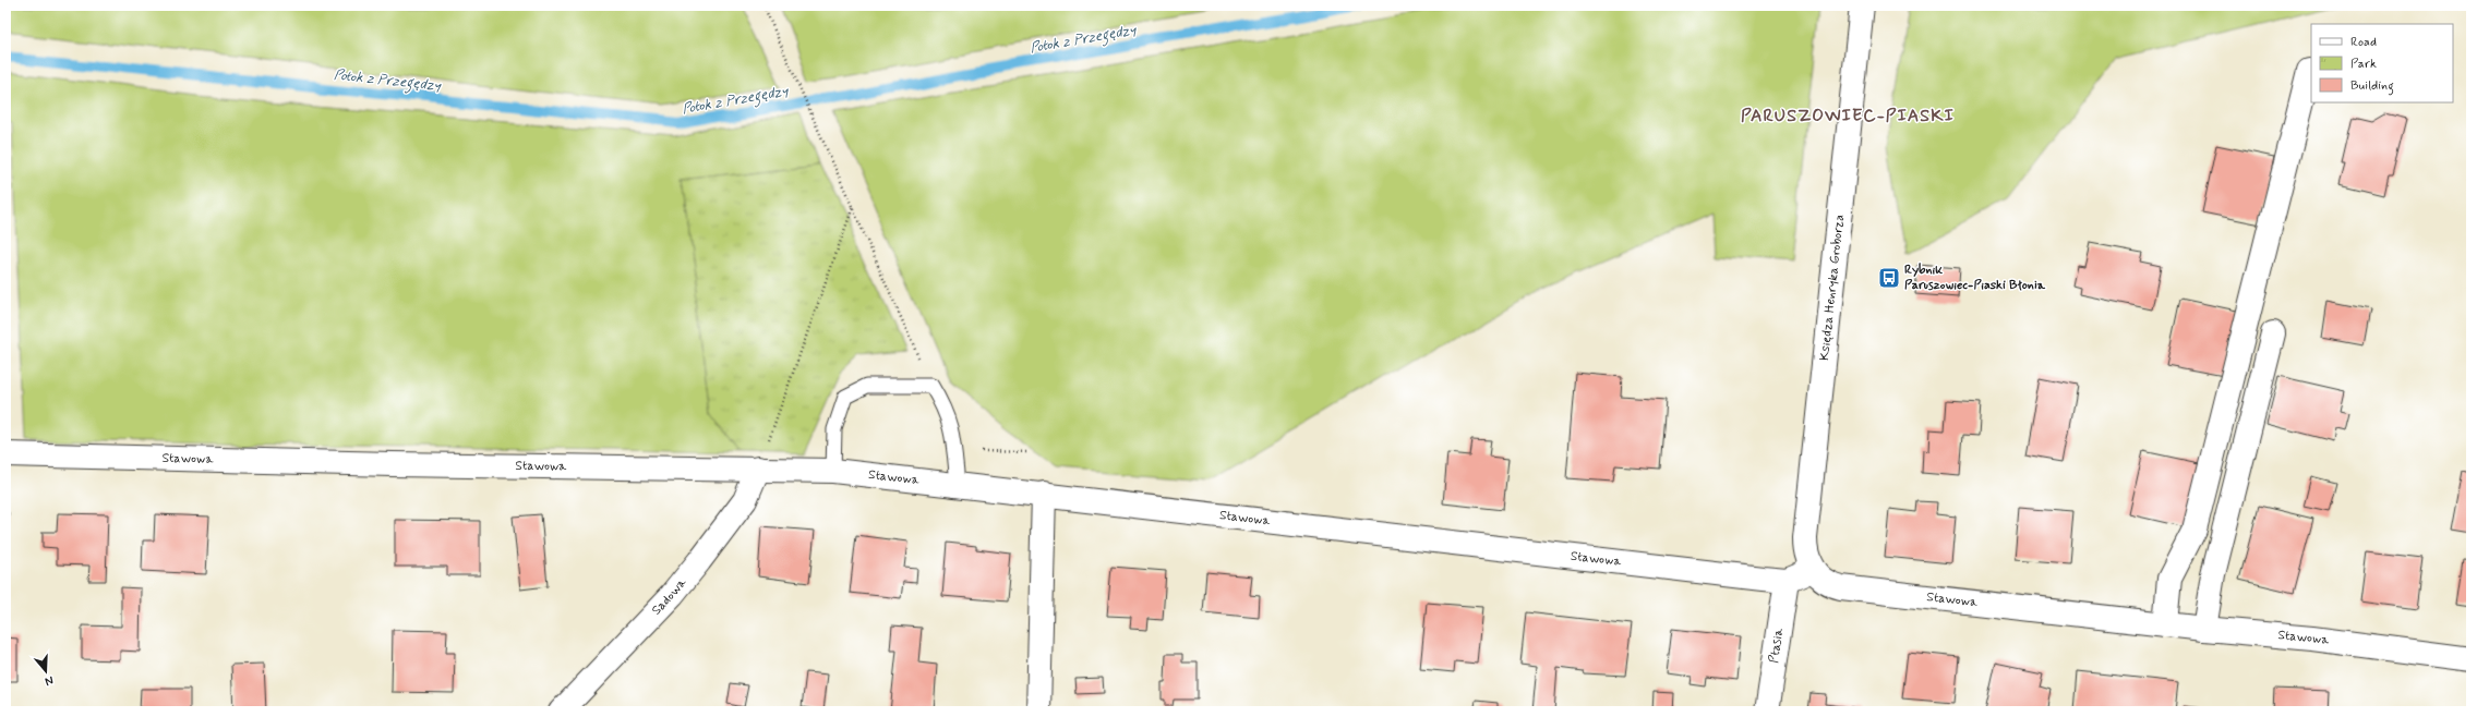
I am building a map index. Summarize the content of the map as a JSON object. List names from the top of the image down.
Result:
{
  "streets": {
    "street": [
      "Księdza Henryka Groborza",
      "Stawowa",
      "Sadowa",
      "Ptasia"
    ]
  },
  "crossings": [
    ["Księdza Henryka Groborza", "Stawowa"],
    ["Stawowa", "Sadowa"],
    ["Stawowa", "Ptasia"]
  ],
  "districts": ["PARUSZOWIEC-PIASKI"],
  "water": ["Potok z Przegędzy"],
  "places": {
    "bus stop": ["Rybnik Paruszowiec-Piaski Błonia"]
  },
  "legend": ["Road", "Park", "Building"],
  "north": "bottom"
}
